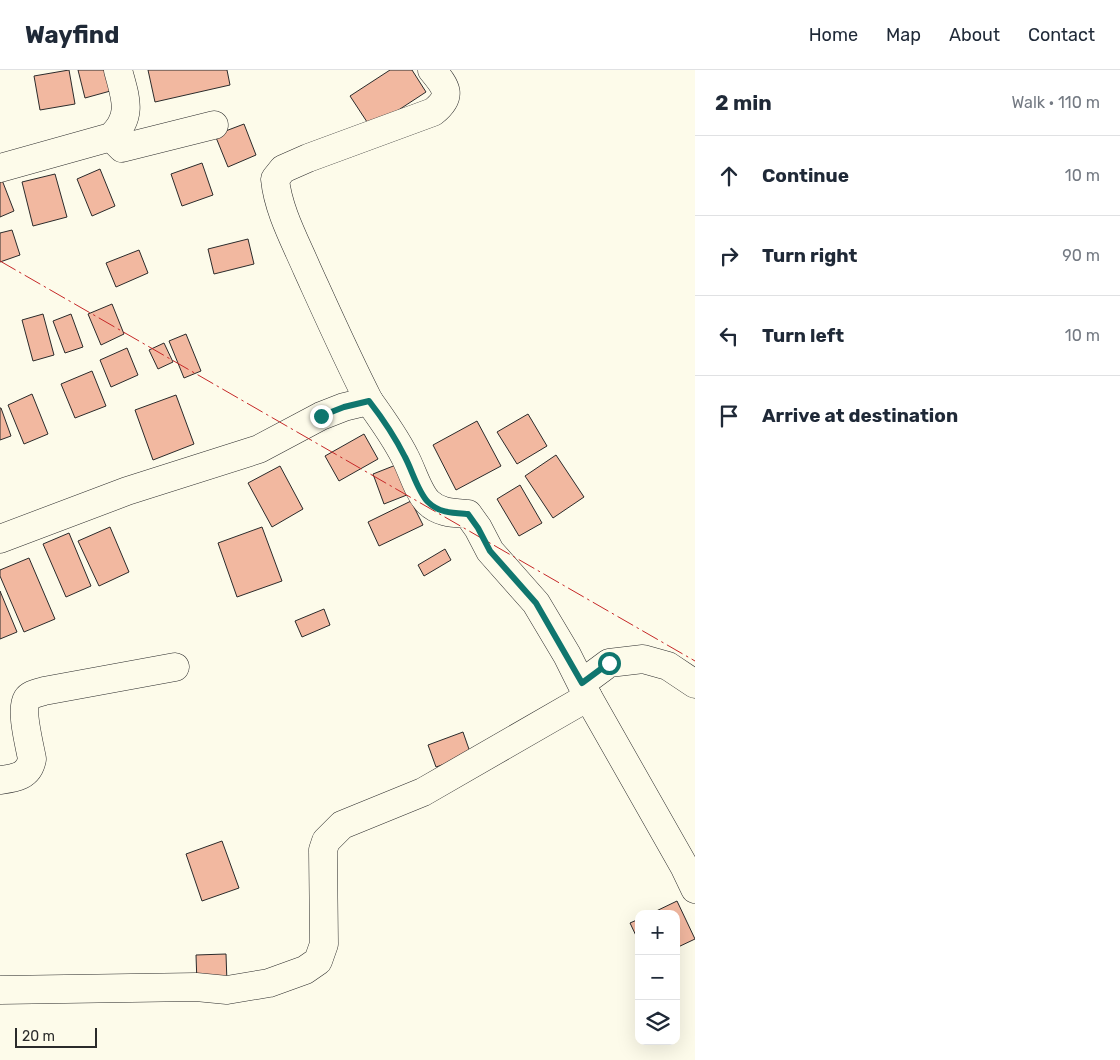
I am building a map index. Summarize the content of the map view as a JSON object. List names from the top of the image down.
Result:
{
  "scale_bar": "20 m",
  "page": {
    "header": "Wayfind",
    "nav": [
      "Home",
      "Map",
      "About",
      "Contact"
    ],
    "heading": ["2 min", "Walk · 110 m"],
    "list": [
      ["Continue", "10 m"],
      ["Turn right", "90 m"],
      ["Turn left", "10 m"],
      "Arrive at destination"
    ],
    "map_buttons": ["+", "−"],
    "scale": "20 m"
  }
}
